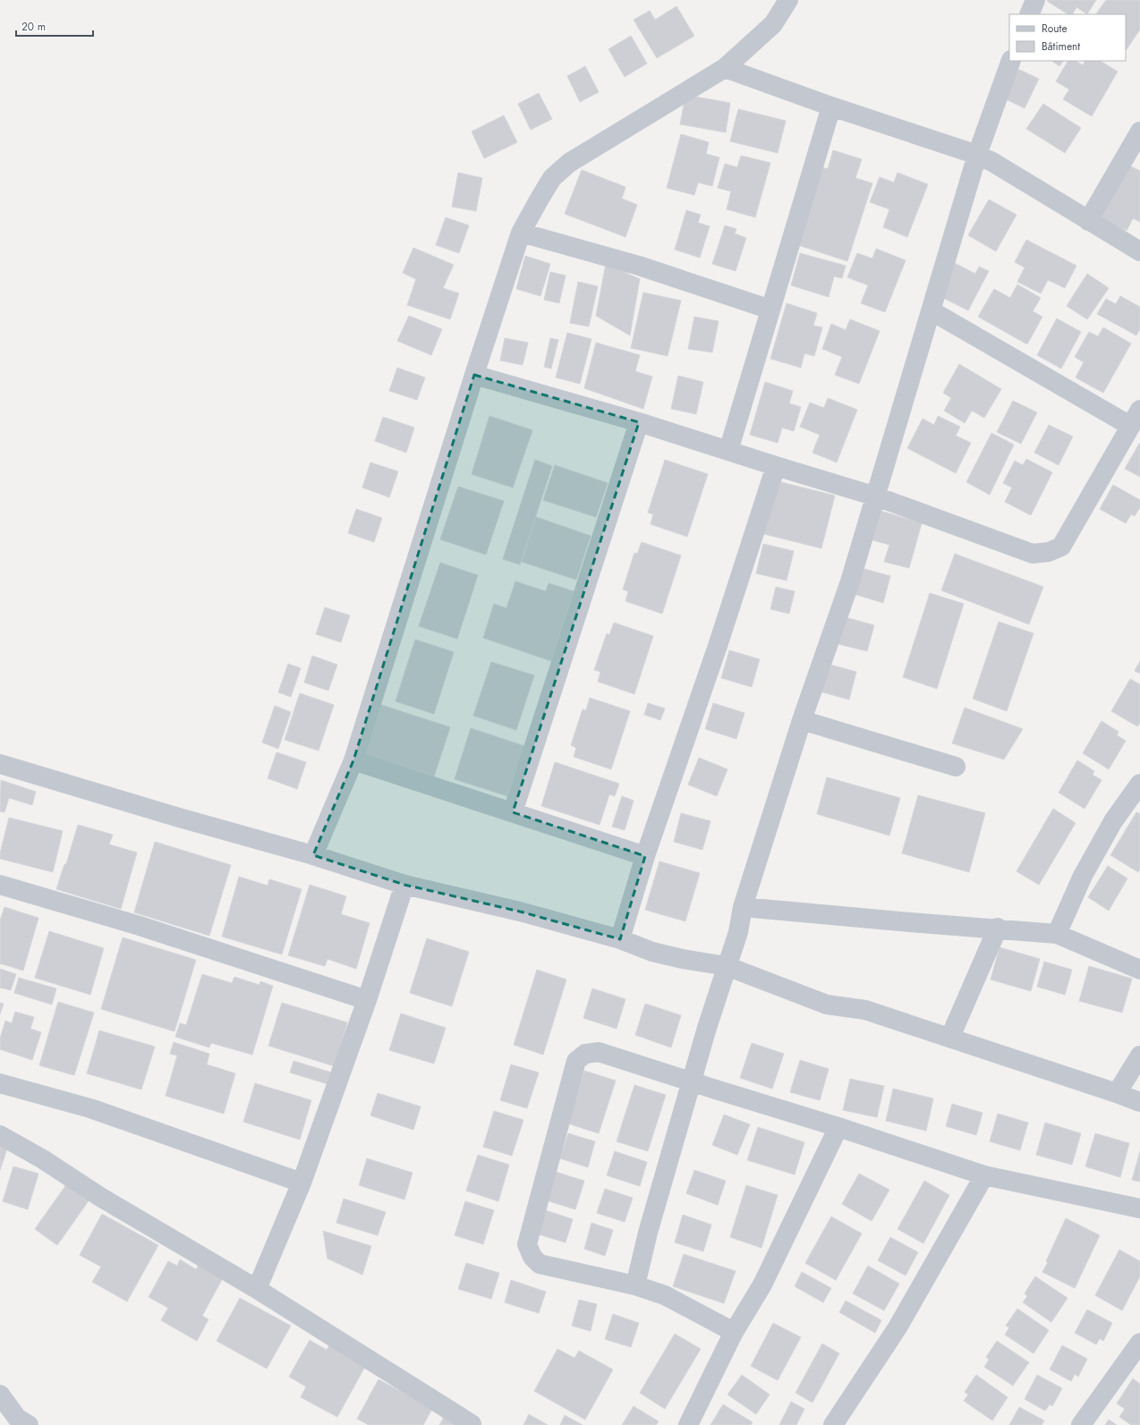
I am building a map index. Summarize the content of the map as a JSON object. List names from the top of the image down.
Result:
{
  "legend": ["Route", "Bâtiment"],
  "scale_bar": "20 m"
}
